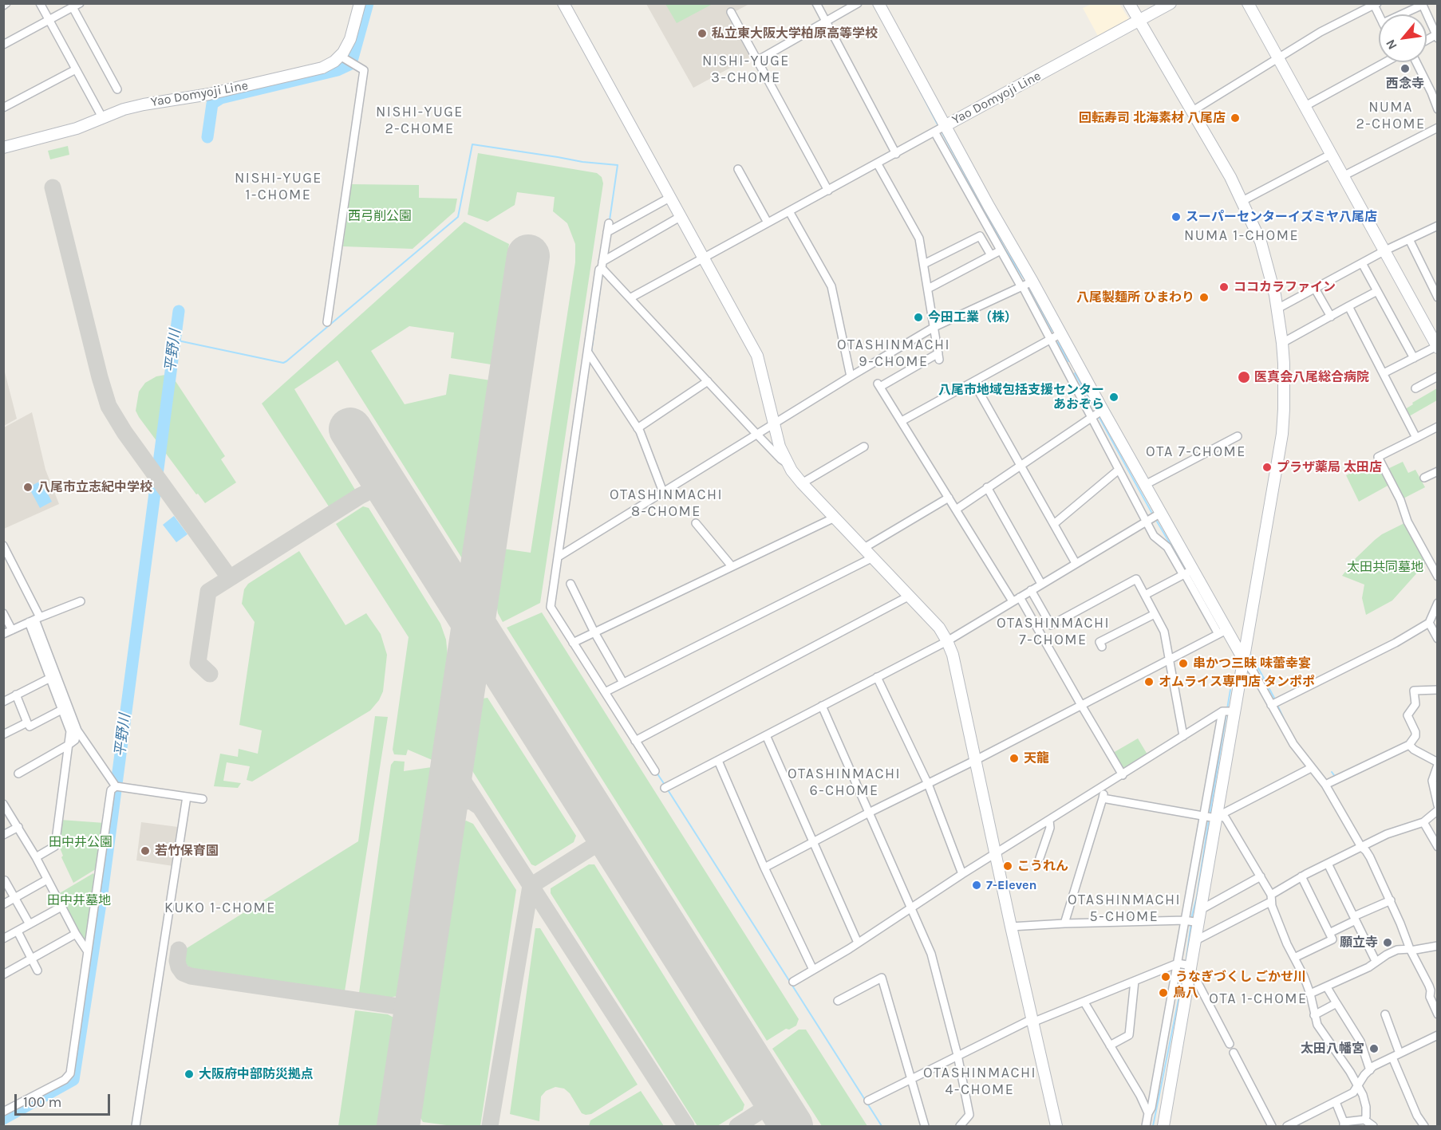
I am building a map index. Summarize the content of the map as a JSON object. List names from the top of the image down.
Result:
{
  "streets": {
    "street": ["Yao Domyoji Line"]
  },
  "districts": [
    "NISHI-YUGE 3-CHOME",
    "NUMA 2-CHOME",
    "NISHI-YUGE 2-CHOME",
    "NISHI-YUGE 1-CHOME",
    "NUMA 1-CHOME",
    "OTASHINMACHI 9-CHOME",
    "OTA 7-CHOME",
    "OTASHINMACHI 8-CHOME",
    "OTASHINMACHI 7-CHOME",
    "OTASHINMACHI 6-CHOME",
    "OTASHINMACHI 5-CHOME",
    "KUKO 1-CHOME",
    "OTA 1-CHOME",
    "OTASHINMACHI 4-CHOME"
  ],
  "water": ["平野川"],
  "parks": [
    "西弓削公園",
    "太田共同墓地",
    "田中井公園",
    "田中井墓地"
  ],
  "places": [
    "私立東大阪大学柏原高等学校",
    "西念寺",
    "回転寿司 北海素材 八尾店",
    "スーパーセンターイズミヤ八尾店",
    "ココカラファイン",
    "八尾製麺所 ひまわり",
    "今田工業（株）",
    "医真会八尾総合病院",
    "八尾市地域包括支援センター あおぞら",
    "プラザ薬局 太田店",
    "八尾市立志紀中学校",
    "串かつ三昧 味蕾幸宴",
    "オムライス専門店 タンポポ",
    "天龍",
    "若竹保育園",
    "こうれん",
    "7-Eleven",
    "願立寺",
    "うなぎづくし ごかせ川",
    "鳥八",
    "太田八幡宮",
    "大阪府中部防災拠点"
  ],
  "scale_bar": "100 m",
  "north": "bottom left"
}
